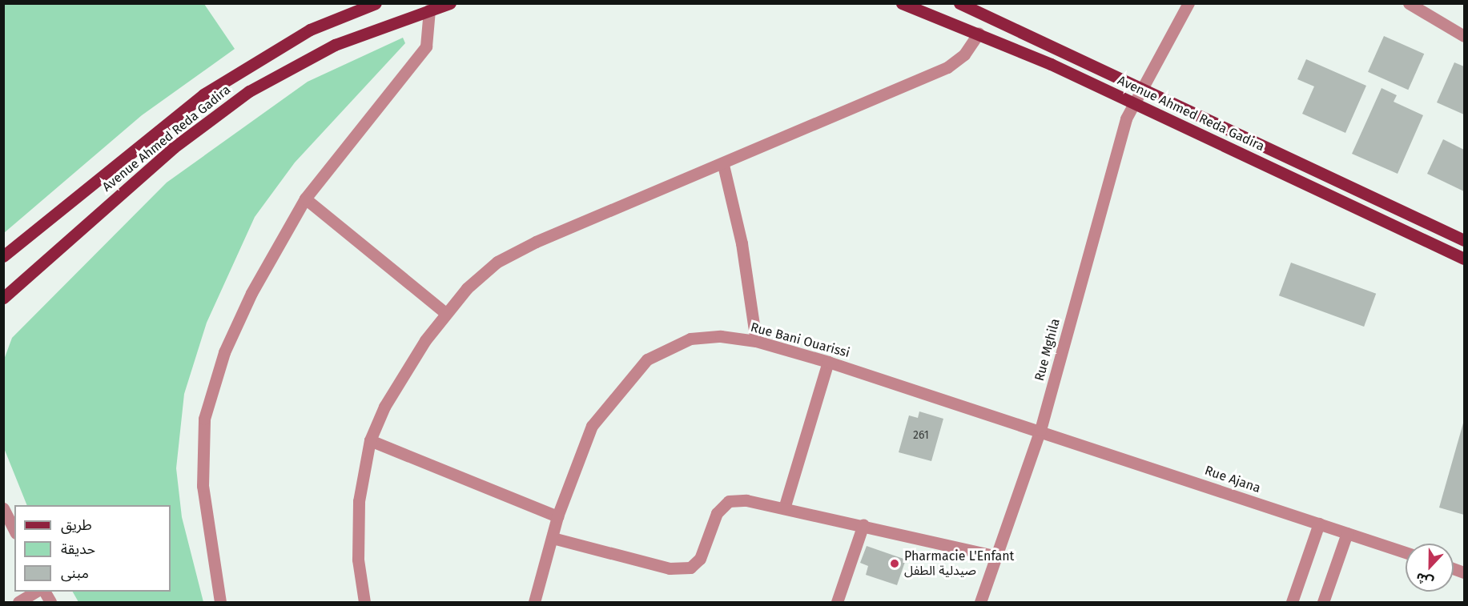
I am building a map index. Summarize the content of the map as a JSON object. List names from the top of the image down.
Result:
{
  "streets": {
    "main road": ["Avenue Ahmed Reda Gadira"],
    "street": ["Rue Bani Ouarissi", "Rue Mghila", "Rue Ajana"]
  },
  "crossings": [
    ["Avenue Ahmed Reda Gadira", "Rue Mghila"],
    ["Rue Bani Ouarissi", "Rue Mghila"],
    ["Rue Bani Ouarissi", "Rue Ajana"],
    ["Rue Mghila", "Rue Ajana"]
  ],
  "places": ["Pharmacie L'Enfant صيدلية الطفل"],
  "house_numbers": ["261"],
  "legend": ["طريق", "حديقة", "مبنى"],
  "north": "bottom"
}
